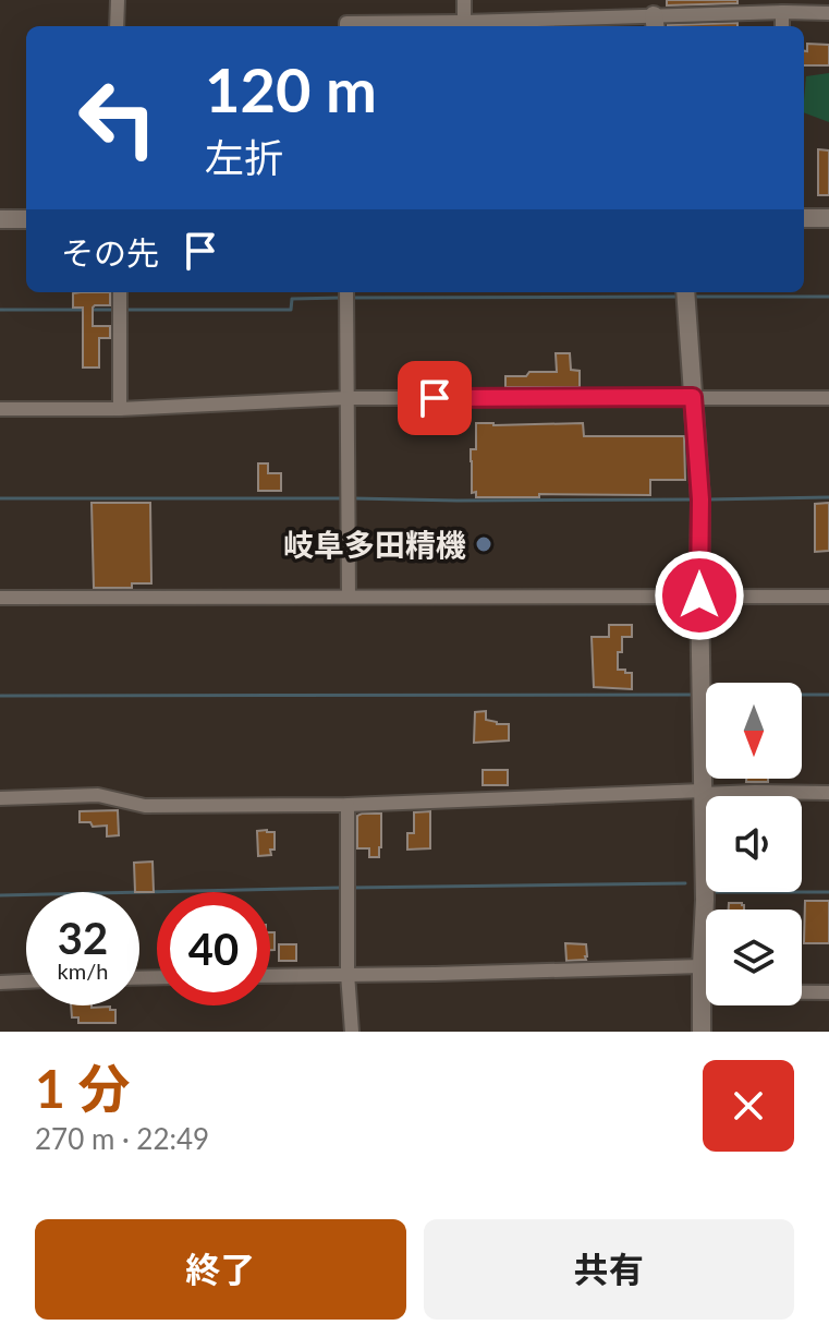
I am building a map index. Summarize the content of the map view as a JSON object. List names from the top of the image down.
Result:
{
  "places": ["岐阜多田精機"],
  "north": "bottom",
  "page": {
    "turn": ["120 m", "左折"],
    "then": "その先",
    "speed": "32 km/h",
    "limit": "40",
    "heading": ["1 分", "270 m · 22:49"],
    "buttons": ["終了", "共有"]
  }
}
